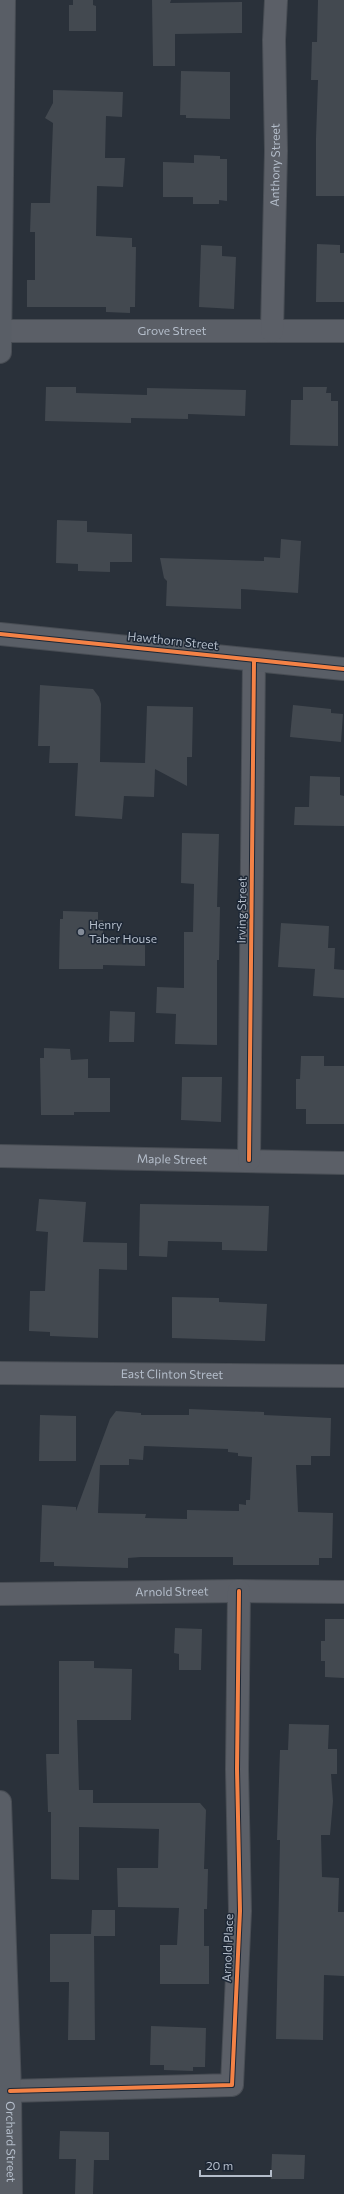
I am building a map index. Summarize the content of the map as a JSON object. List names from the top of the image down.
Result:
{
  "streets": {
    "street": [
      "Anthony Street",
      "Grove Street",
      "Hawthorn Street",
      "Irving Street",
      "Maple Street",
      "East Clinton Street",
      "Arnold Street",
      "Arnold Place",
      "Orchard Street"
    ]
  },
  "crossings": [
    ["Anthony Street", "Grove Street"],
    ["Hawthorn Street", "Irving Street"],
    ["Irving Street", "Maple Street"],
    ["Arnold Street", "Arnold Place"],
    ["Arnold Place", "Orchard Street"]
  ],
  "places": ["Henry Taber House"],
  "scale_bar": "20 m"
}
